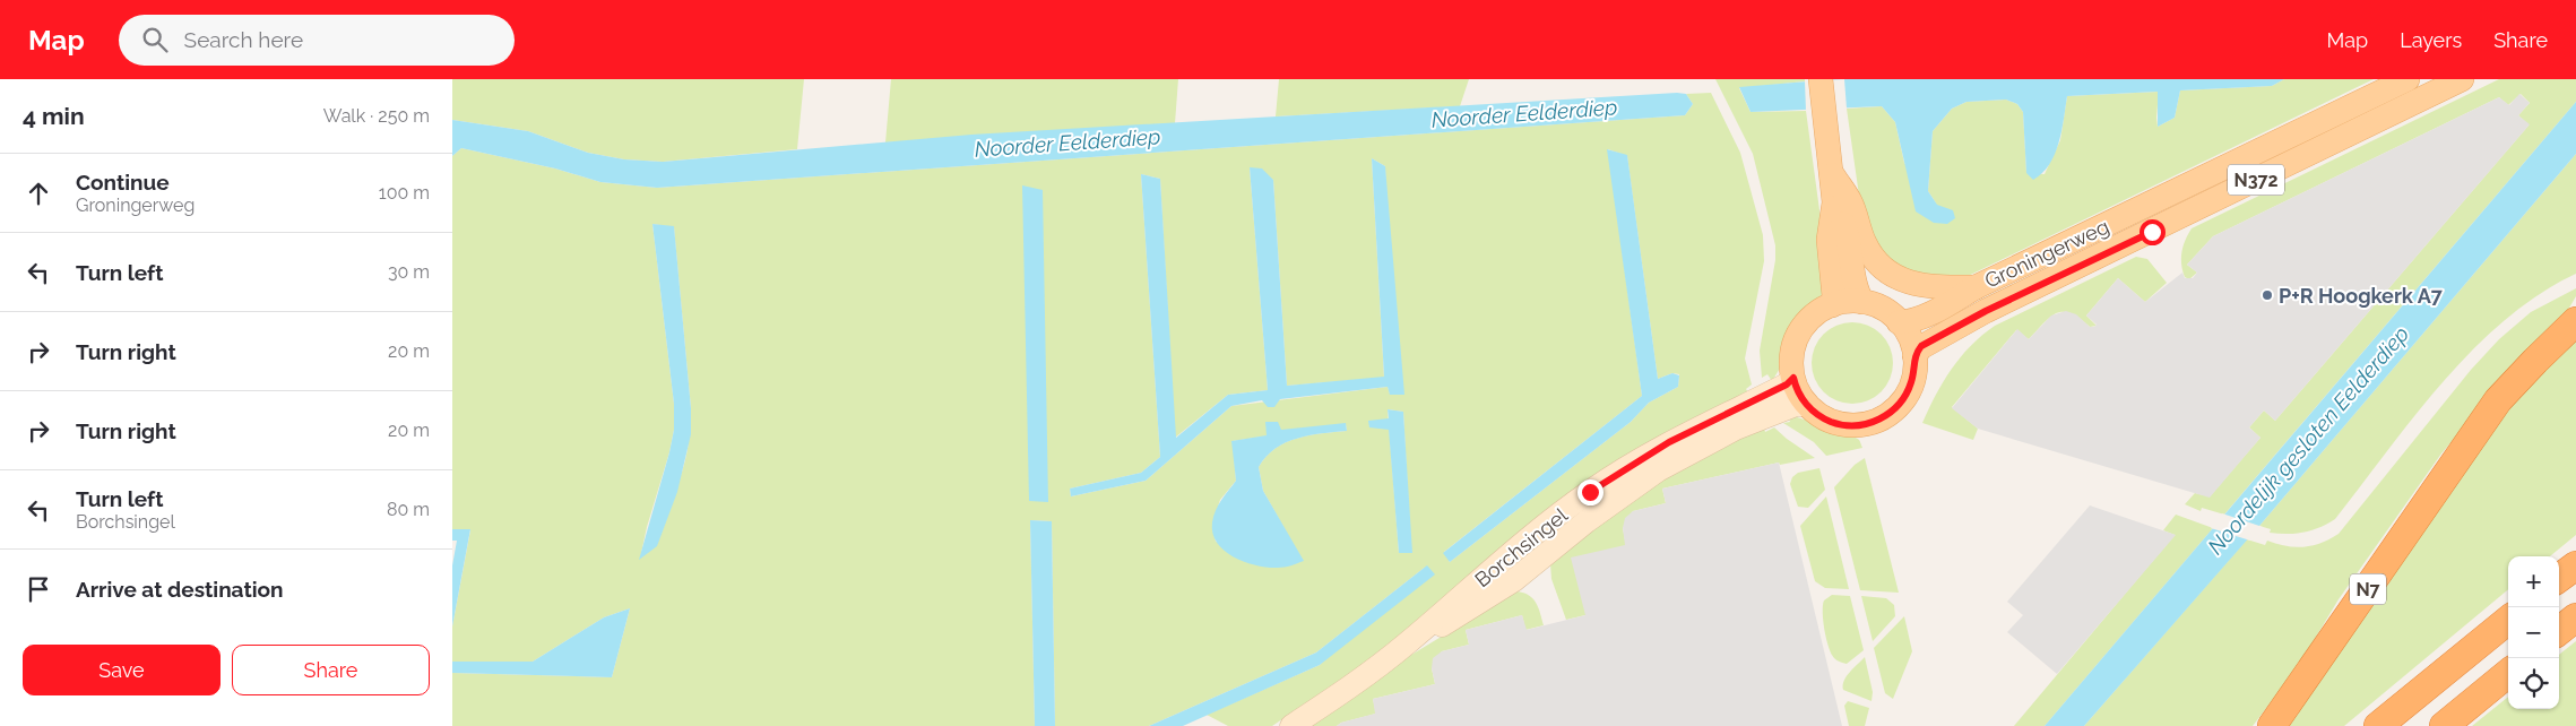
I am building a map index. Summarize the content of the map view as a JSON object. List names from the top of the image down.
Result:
{
  "streets": {
    "highway": ["N7"],
    "main road": ["N372", "Groningerweg", "Borchsingel"]
  },
  "crossings": [
    ["N372", "Groningerweg"],
    ["N372", "Borchsingel"],
    ["Groningerweg", "Borchsingel"]
  ],
  "water": ["Noorder Eelderdiep", "Noordelijk gesloten Eelderdiep"],
  "places": ["P+R Hoogkerk A7"],
  "page": {
    "header": "Map",
    "search": "Search here",
    "nav": ["Map", "Layers", "Share"],
    "heading": ["4 min", "Walk · 250 m"],
    "list": [
      ["Continue", "Groningerweg", "100 m"],
      ["Turn left", "30 m"],
      ["Turn right", "20 m"],
      ["Turn right", "20 m"],
      ["Turn left", "Borchsingel", "80 m"],
      "Arrive at destination"
    ],
    "map_buttons": ["+", "−"],
    "buttons": ["Save", "Share"]
  }
}
